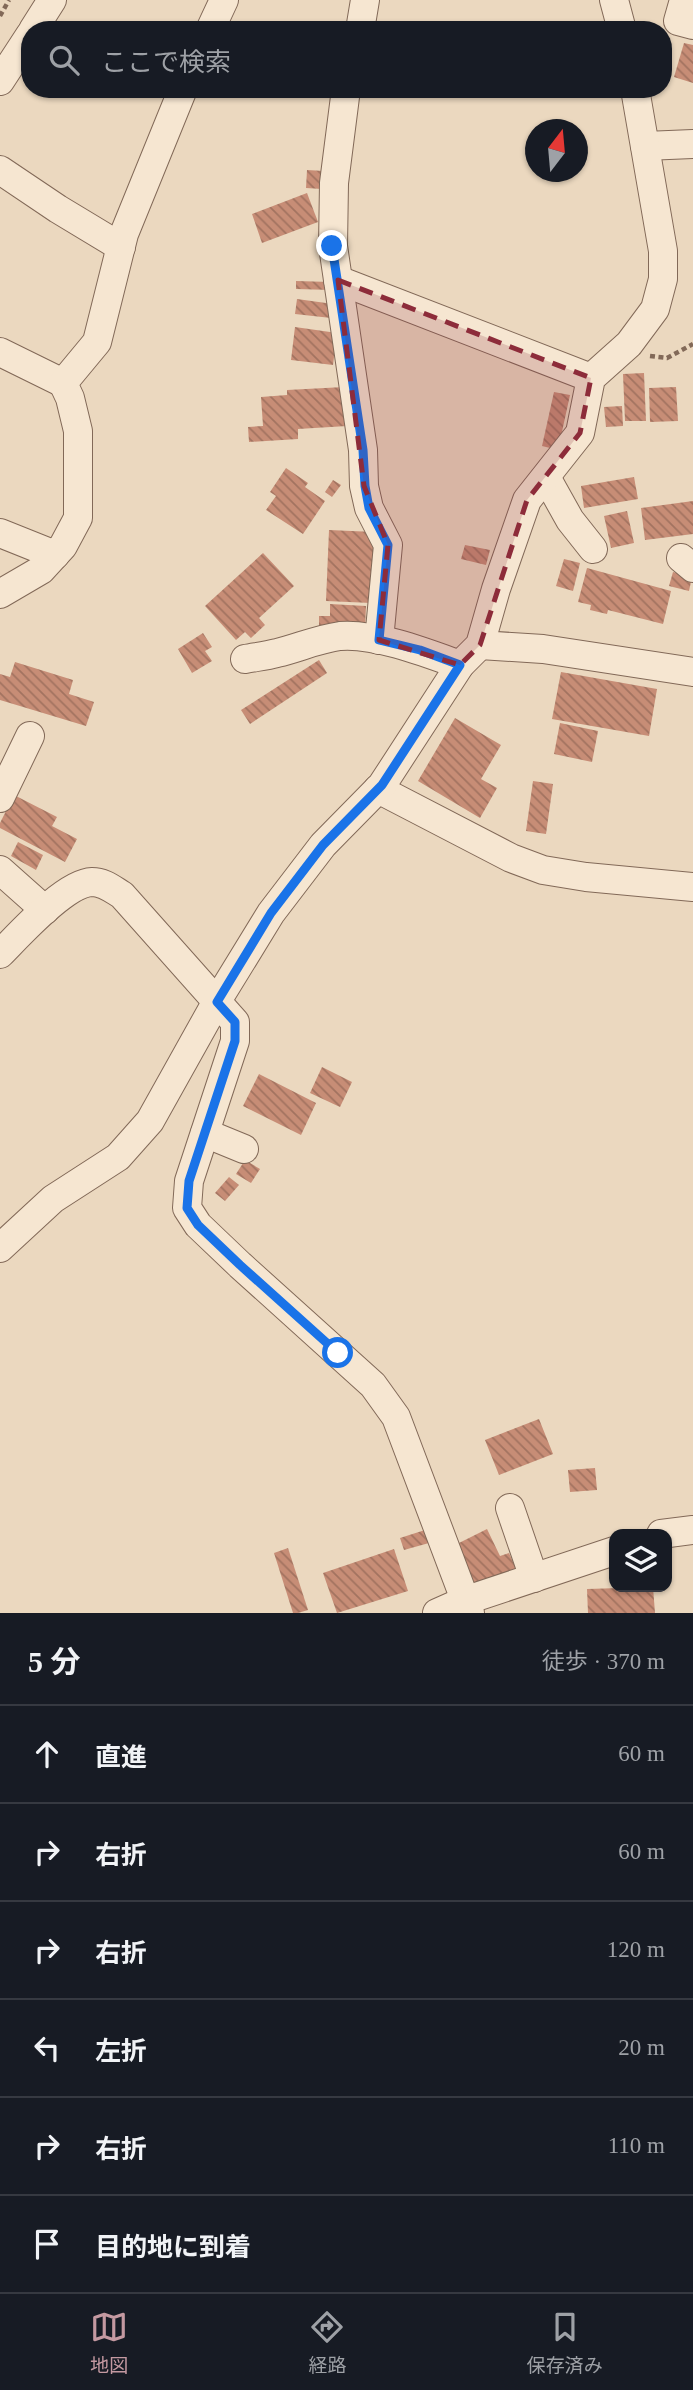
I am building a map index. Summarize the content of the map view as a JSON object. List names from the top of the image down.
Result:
{
  "north": "top",
  "page": {
    "search": "ここで検索",
    "heading": ["5 分", "徒歩 · 370 m"],
    "list": [
      ["直進", "60 m"],
      ["右折", "60 m"],
      ["右折", "120 m"],
      ["左折", "20 m"],
      ["右折", "110 m"],
      "目的地に到着"
    ],
    "nav": ["地図", "経路", "保存済み"]
  }
}
